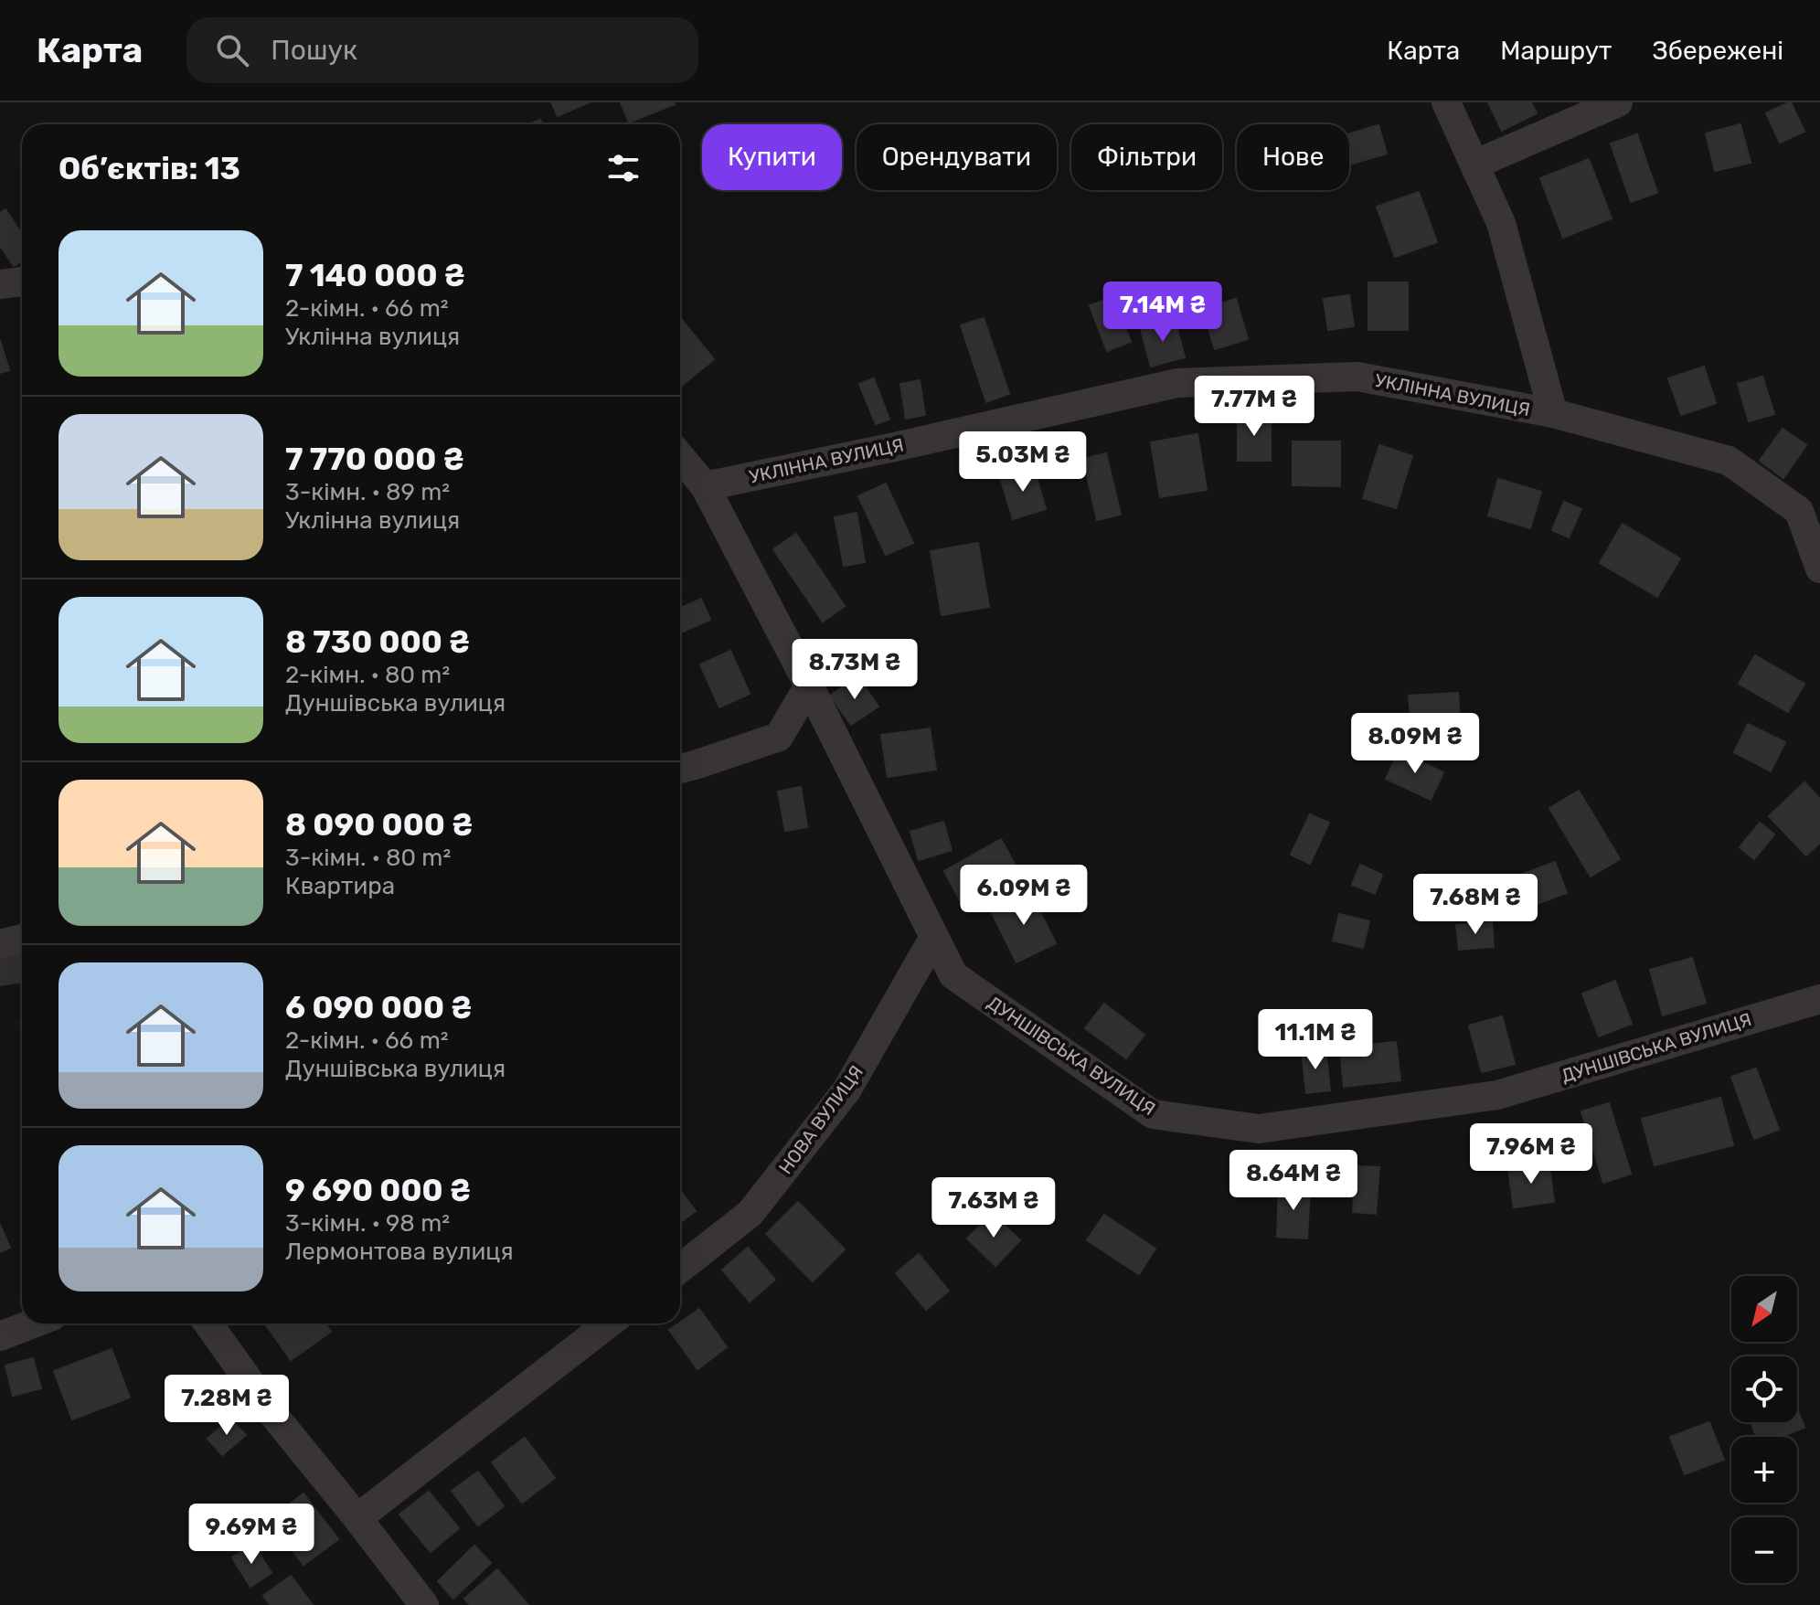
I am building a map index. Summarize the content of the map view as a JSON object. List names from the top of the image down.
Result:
{
  "streets": {
    "street": ["УКЛІННА ВУЛИЦЯ", "ДУНШІВСЬКА ВУЛИЦЯ", "НОВА ВУЛИЦЯ"]
  },
  "crossings": [
    ["УКЛІННА ВУЛИЦЯ", "ДУНШІВСЬКА ВУЛИЦЯ"],
    ["ДУНШІВСЬКА ВУЛИЦЯ", "НОВА ВУЛИЦЯ"]
  ],
  "north": "bottom left",
  "page": {
    "header": "Карта",
    "search": "Пошук",
    "nav": ["Карта", "Маршрут", "Збережені"],
    "chip": [
      "Купити",
      "Орендувати",
      "Фільтри",
      "Нове"
    ],
    "heading": "Об’єктів: 13",
    "list": [
      {
        "name": "7 140 000 ₴",
        "note": "2-кімн. · 66 m² · Уклінна вулиця"
      },
      {
        "name": "7 770 000 ₴",
        "note": "3-кімн. · 89 m² · Уклінна вулиця"
      },
      {
        "name": "8 730 000 ₴",
        "note": "2-кімн. · 80 m² · Дуншівська вулиця"
      },
      {
        "name": "8 090 000 ₴",
        "note": "3-кімн. · 80 m² · Квартира"
      },
      {
        "name": "6 090 000 ₴",
        "note": "2-кімн. · 66 m² · Дуншівська вулиця"
      },
      {
        "name": "9 690 000 ₴",
        "note": "3-кімн. · 98 m² · Лермонтова вулиця"
      }
    ],
    "price": [
      "7.14M ₴",
      "7.77M ₴",
      "5.03M ₴",
      "8.73M ₴",
      "8.09M ₴",
      "6.09M ₴",
      "7.68M ₴",
      "11.1M ₴",
      "7.96M ₴",
      "8.64M ₴",
      "7.63M ₴",
      "7.28M ₴",
      "9.69M ₴"
    ],
    "map_buttons": ["+", "−"]
  }
}
